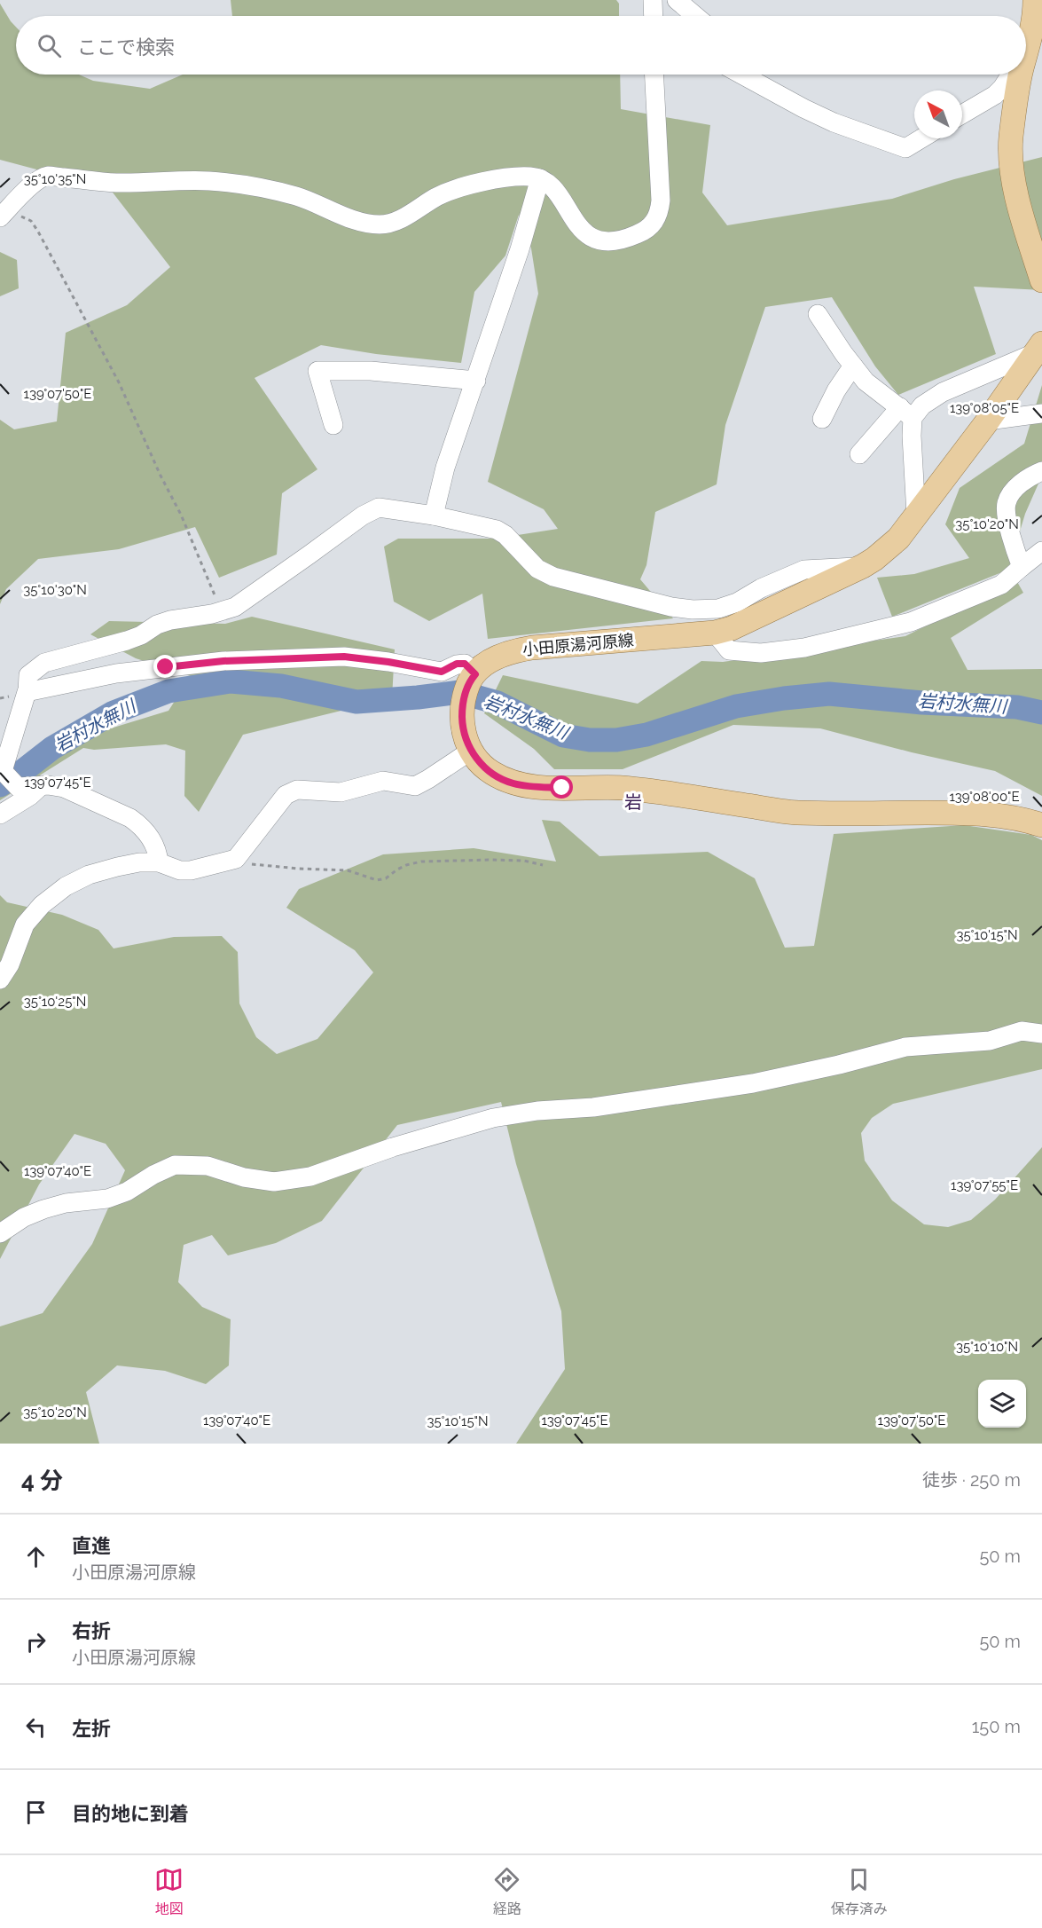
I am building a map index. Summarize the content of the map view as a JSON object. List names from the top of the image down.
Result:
{
  "streets": {
    "main road": ["小田原湯河原線"]
  },
  "districts": ["岩"],
  "water": ["岩村水無川"],
  "north": "top left",
  "page": {
    "search": "ここで検索",
    "heading": ["4 分", "徒歩 · 250 m"],
    "list": [
      ["直進", "小田原湯河原線", "50 m"],
      ["右折", "小田原湯河原線", "50 m"],
      ["左折", "150 m"],
      "目的地に到着"
    ],
    "nav": ["地図", "経路", "保存済み"]
  },
  "coordinates": [
    "35°10'35\"N",
    "139°07'50\"E",
    "139°08'05\"E",
    "35°10'20\"N",
    "35°10'30\"N",
    "139°07'45\"E",
    "139°08'00\"E",
    "35°10'15\"N",
    "35°10'25\"N",
    "139°07'40\"E",
    "139°07'55\"E",
    "35°10'10\"N"
  ]
}
